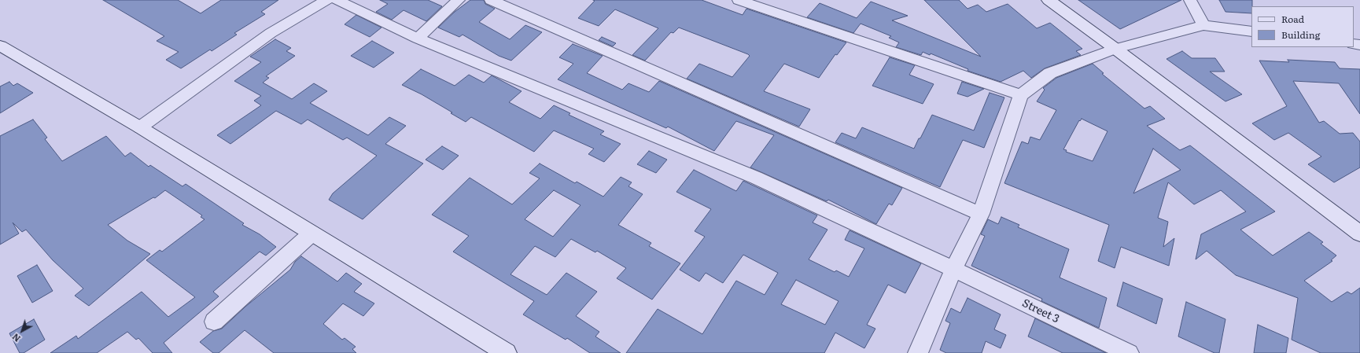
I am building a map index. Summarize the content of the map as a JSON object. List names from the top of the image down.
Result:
{
  "streets": {
    "street": ["Street 3"]
  },
  "legend": ["Road", "Building"],
  "north": "bottom left"
}
